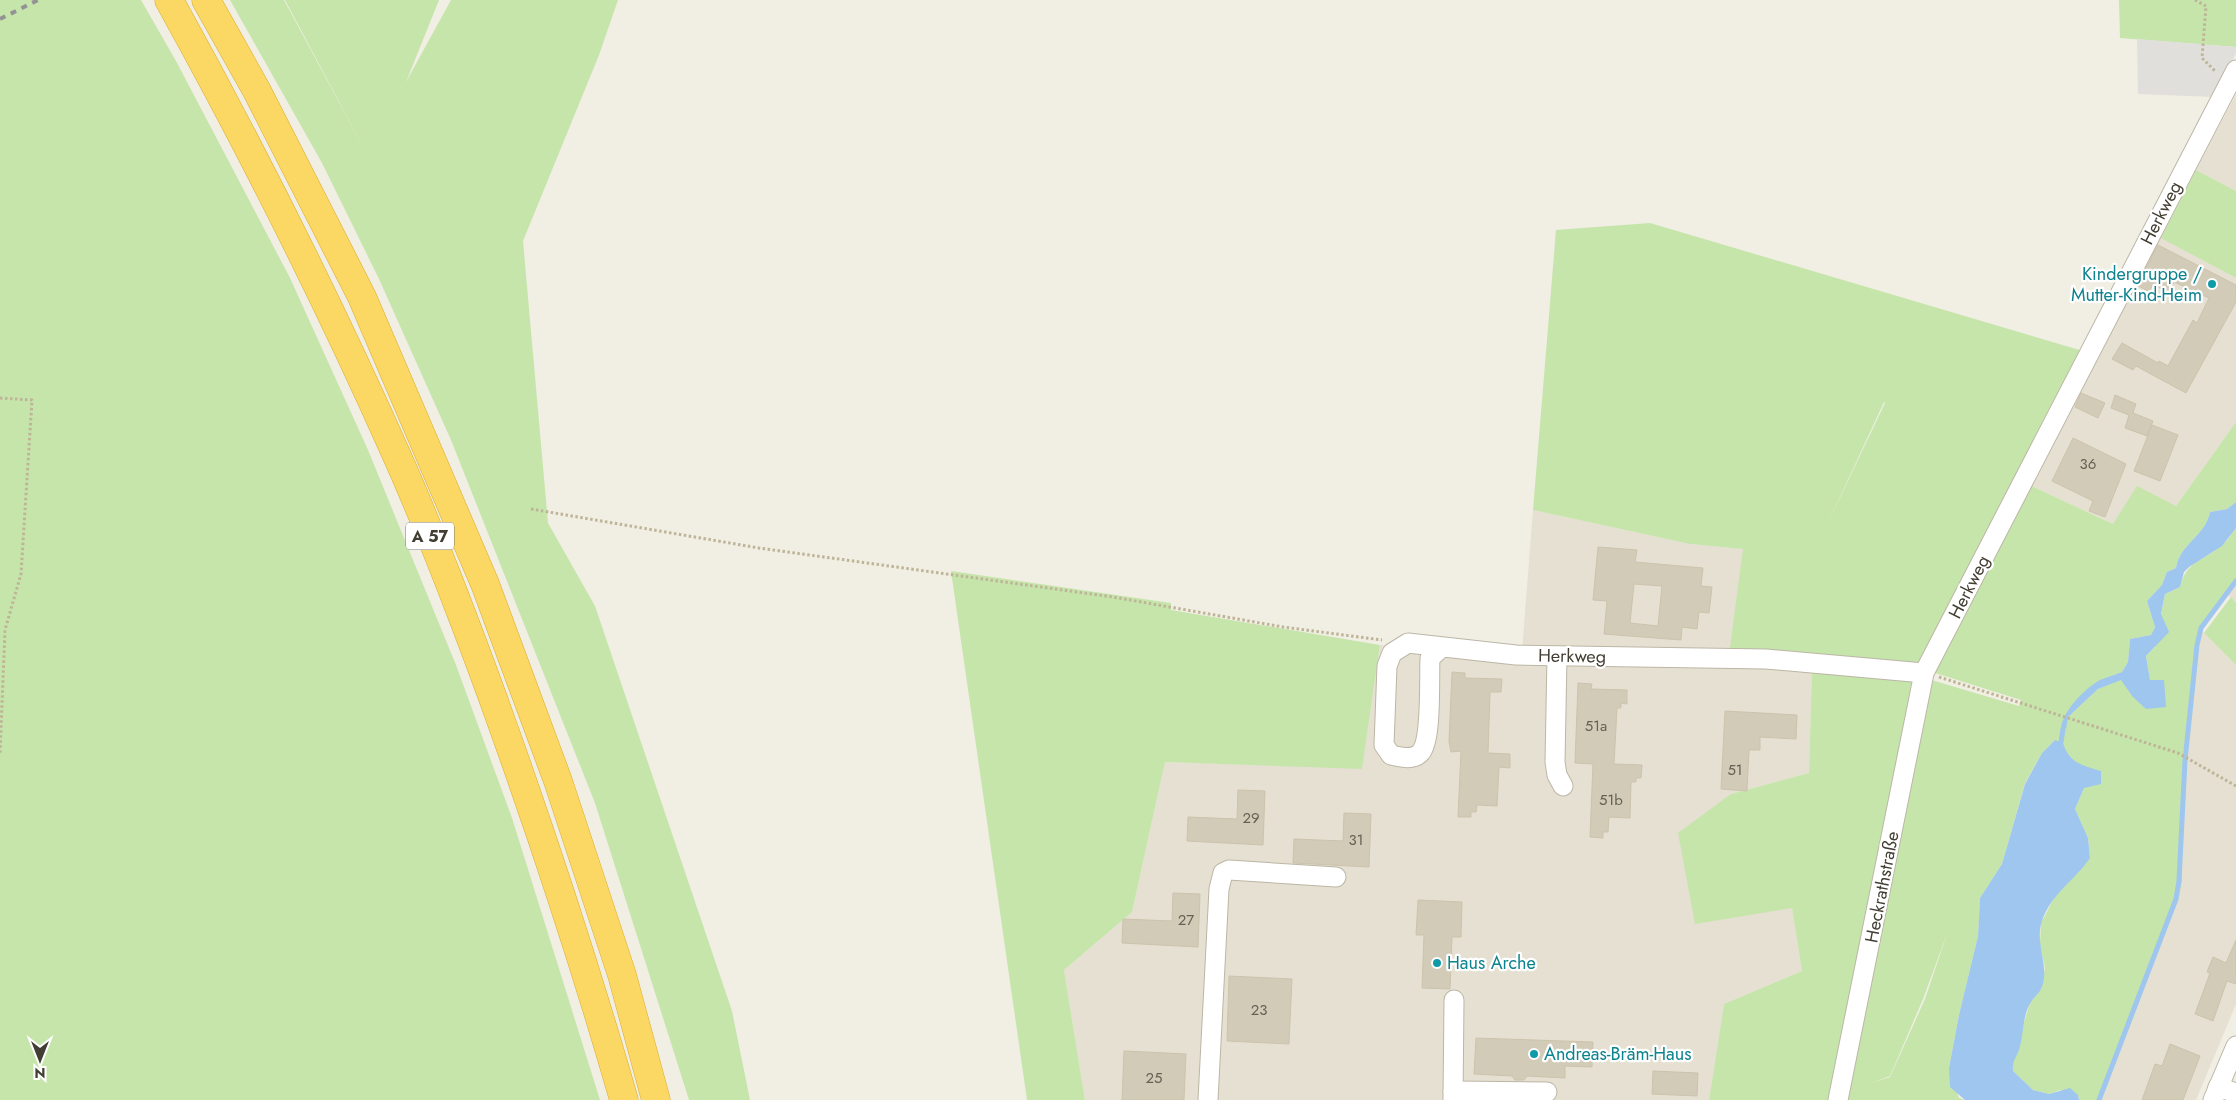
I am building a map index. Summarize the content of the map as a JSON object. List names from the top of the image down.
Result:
{
  "streets": {
    "highway": ["A 57"],
    "street": ["Herkweg", "Heckrathstraße"]
  },
  "crossings": [
    ["Herkweg", "Heckrathstraße"]
  ],
  "places": ["Kindergruppe / Mutter-Kind-Heim", "Haus Arche", "Andreas-Bräm-Haus"],
  "house_numbers": [
    "36",
    "51a",
    "51",
    "51b",
    "29",
    "31",
    "27",
    "23",
    "25"
  ],
  "north": "bottom"
}
